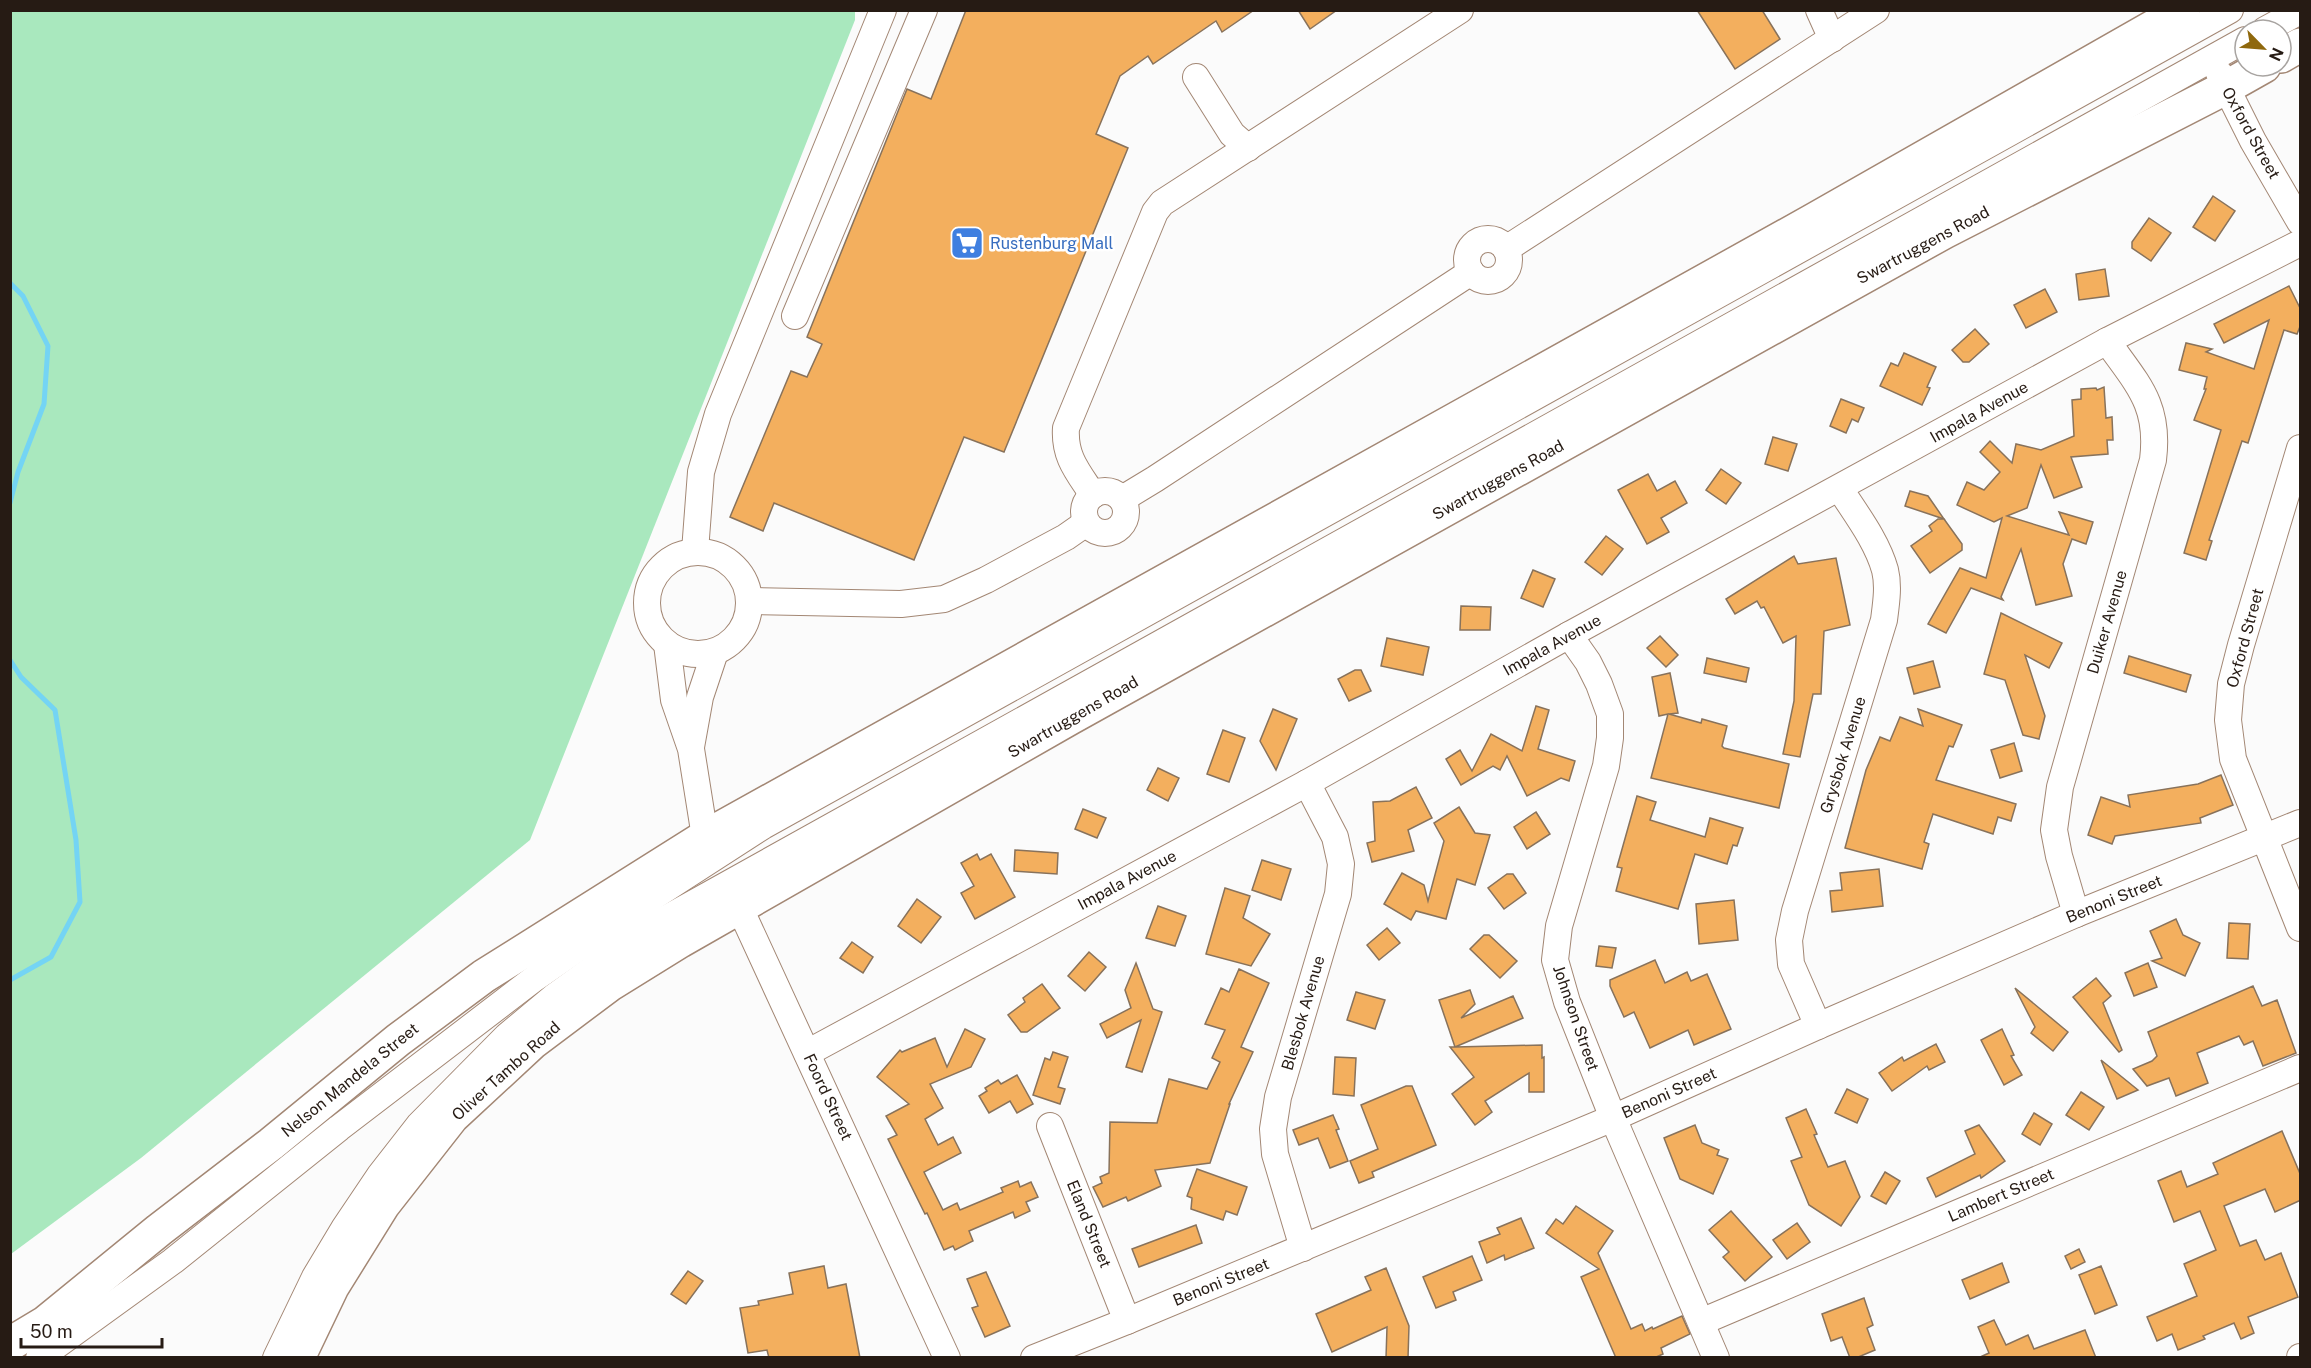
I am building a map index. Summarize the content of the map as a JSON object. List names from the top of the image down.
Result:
{
  "streets": {
    "main road": ["Swartruggens Road", "Oliver Tambo Road", "Nelson Mandela Street"],
    "street": [
      "Oxford Street",
      "Impala Avenue",
      "Duiker Avenue",
      "Grysbok Avenue",
      "Benoni Street",
      "Blesbok Avenue",
      "Johnson Street",
      "Foord Street",
      "Lambert Street",
      "Eland Street"
    ]
  },
  "crossings": [
    ["Oxford Street", "Swartruggens Road"],
    ["Oxford Street", "Benoni Street"],
    ["Swartruggens Road", "Oliver Tambo Road"],
    ["Swartruggens Road", "Foord Street"],
    ["Impala Avenue", "Duiker Avenue"],
    ["Impala Avenue", "Grysbok Avenue"],
    ["Impala Avenue", "Blesbok Avenue"],
    ["Impala Avenue", "Johnson Street"],
    ["Impala Avenue", "Foord Street"],
    ["Duiker Avenue", "Benoni Street"],
    ["Grysbok Avenue", "Benoni Street"],
    ["Benoni Street", "Blesbok Avenue"],
    ["Benoni Street", "Johnson Street"],
    ["Benoni Street", "Eland Street"],
    ["Johnson Street", "Lambert Street"],
    ["Oliver Tambo Road", "Foord Street"],
    ["Nelson Mandela Street", "Foord Street"]
  ],
  "places": {
    "supermarket": ["Rustenburg Mall"]
  },
  "scale_bar": "50 m",
  "north": "bottom right"
}
